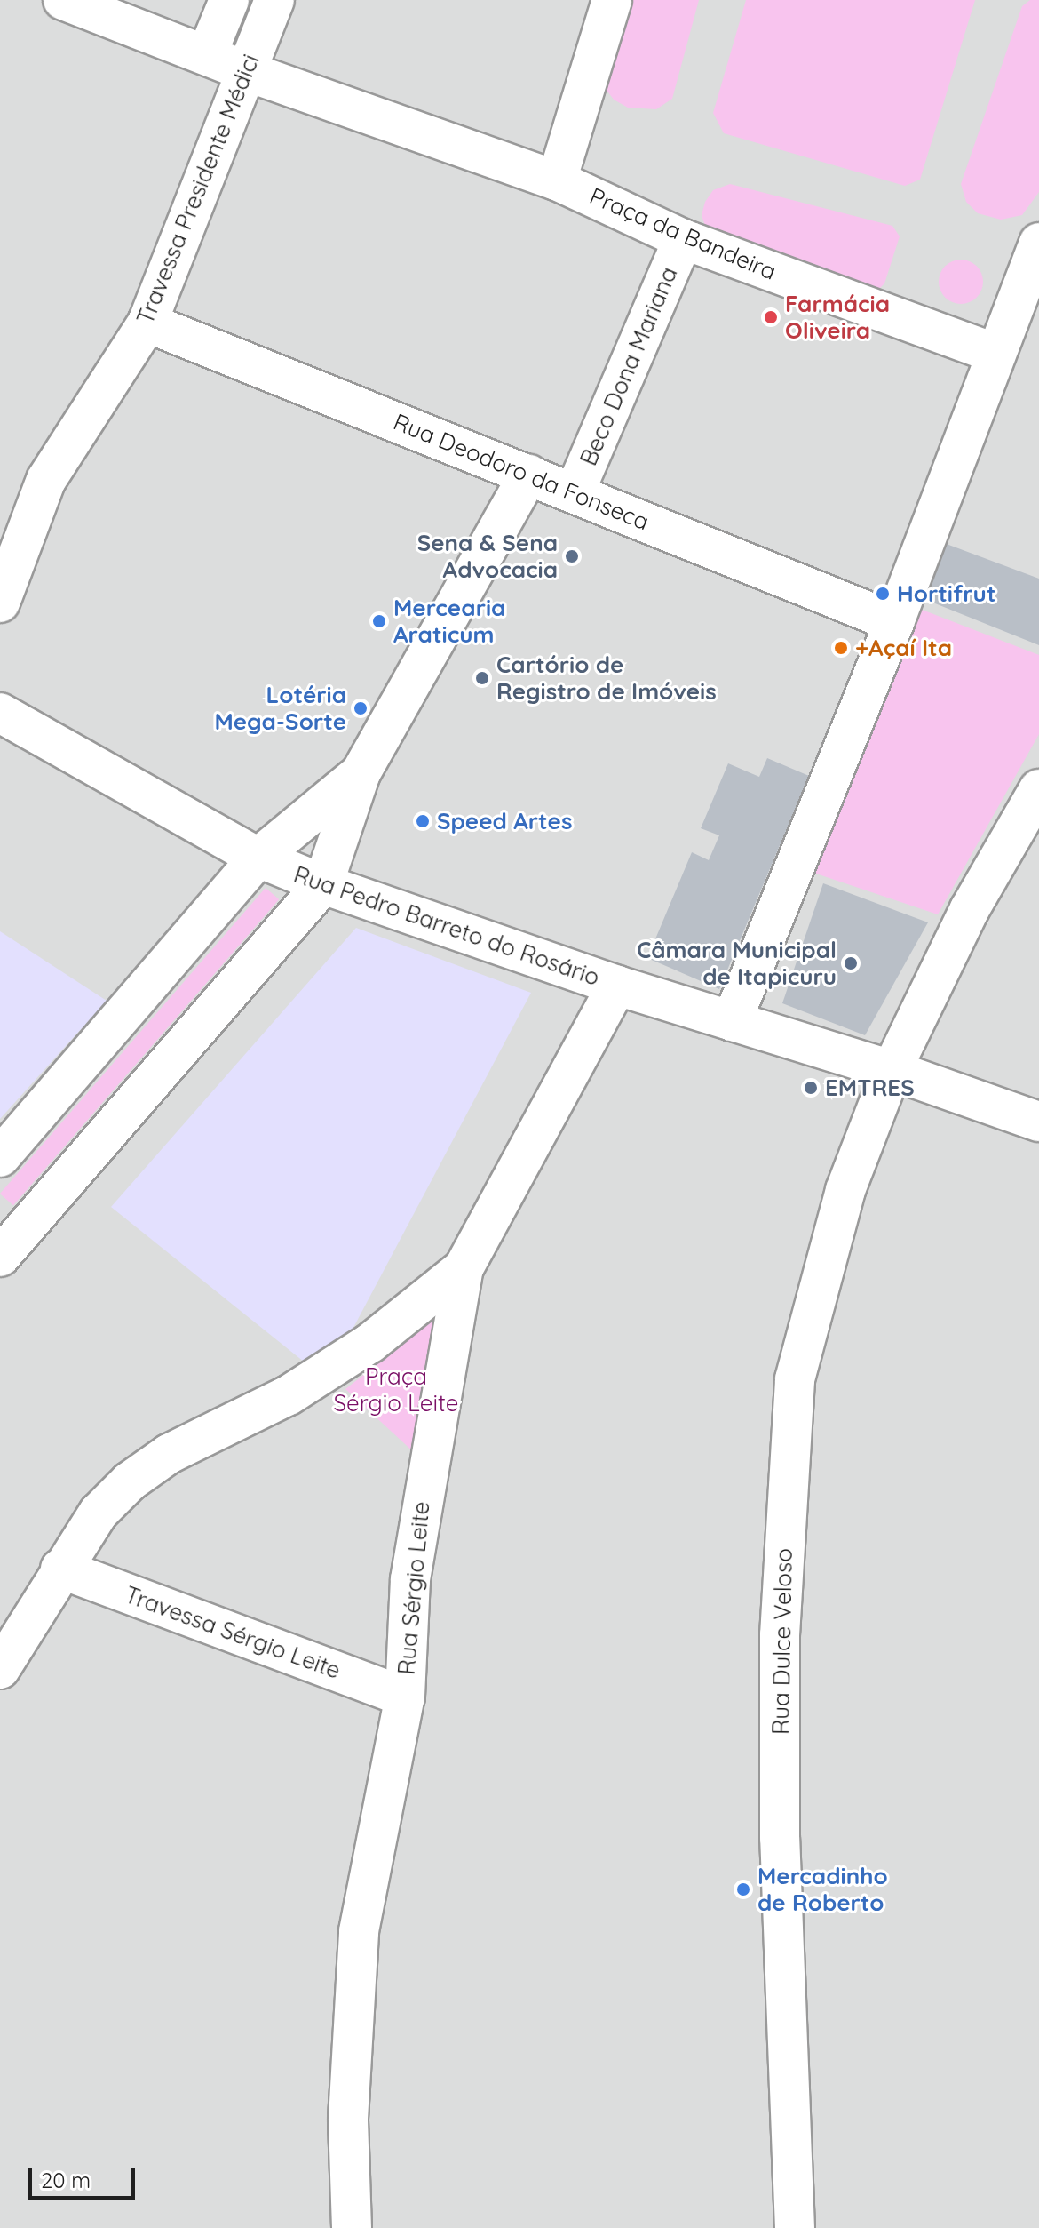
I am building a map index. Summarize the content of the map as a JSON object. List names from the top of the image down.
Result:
{
  "streets": {
    "street": [
      "Travessa Presidente Médici",
      "Praça da Bandeira",
      "Beco Dona Mariana",
      "Rua Deodoro da Fonseca",
      "Rua Pedro Barreto do Rosário",
      "Rua Sérgio Leite",
      "Travessa Sérgio Leite",
      "Rua Dulce Veloso"
    ]
  },
  "crossings": [
    ["Travessa Presidente Médici", "Praça da Bandeira"],
    ["Travessa Presidente Médici", "Rua Deodoro da Fonseca"],
    ["Praça da Bandeira", "Beco Dona Mariana"],
    ["Beco Dona Mariana", "Rua Deodoro da Fonseca"],
    ["Rua Pedro Barreto do Rosário", "Rua Sérgio Leite"],
    ["Rua Pedro Barreto do Rosário", "Rua Dulce Veloso"],
    ["Rua Sérgio Leite", "Travessa Sérgio Leite"]
  ],
  "parks": ["Praça Sérgio Leite"],
  "places": [
    "Farmácia Oliveira",
    "Sena & Sena Advocacia",
    "Hortifrut",
    "Mercearia Araticum",
    "+Açaí Ita",
    "Cartório de Registro de Imóveis",
    "Lotéria Mega-Sorte",
    "Speed Artes",
    "Câmara Municipal de Itapicuru",
    "EMTRES",
    "Mercadinho de Roberto"
  ],
  "scale_bar": "20 m"
}
